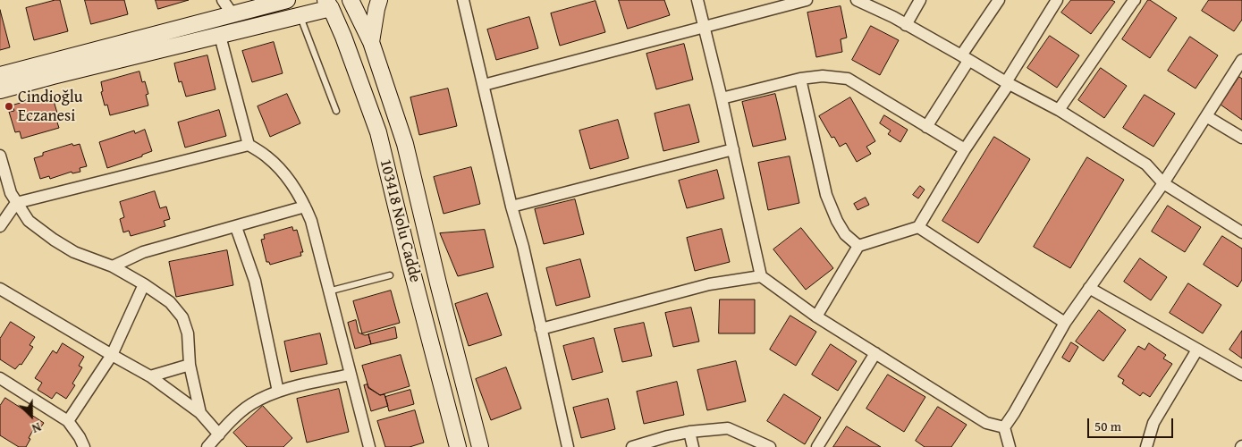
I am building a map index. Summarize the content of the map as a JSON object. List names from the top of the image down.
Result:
{
  "streets": {
    "main road": ["103418 Nolu Cadde"]
  },
  "places": ["Cindioğlu Eczanesi"],
  "scale_bar": "50 m",
  "north": "bottom right"
}
